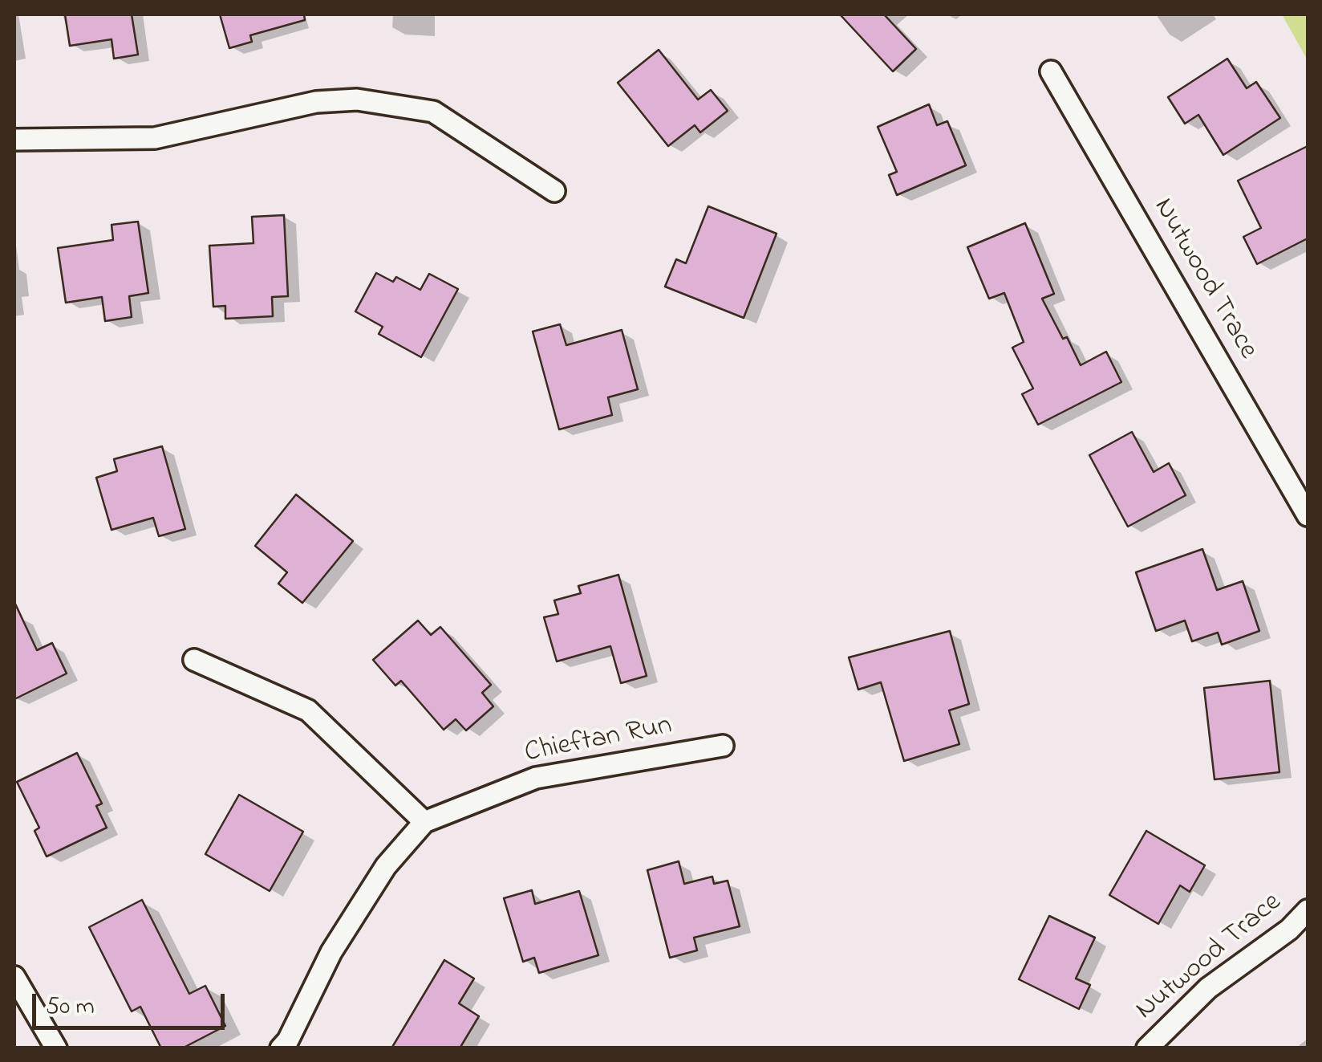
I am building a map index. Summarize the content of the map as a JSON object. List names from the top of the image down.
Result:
{
  "streets": {
    "street": ["Nutwood Trace", "Chieftan Run"]
  },
  "scale_bar": "50 m"
}
